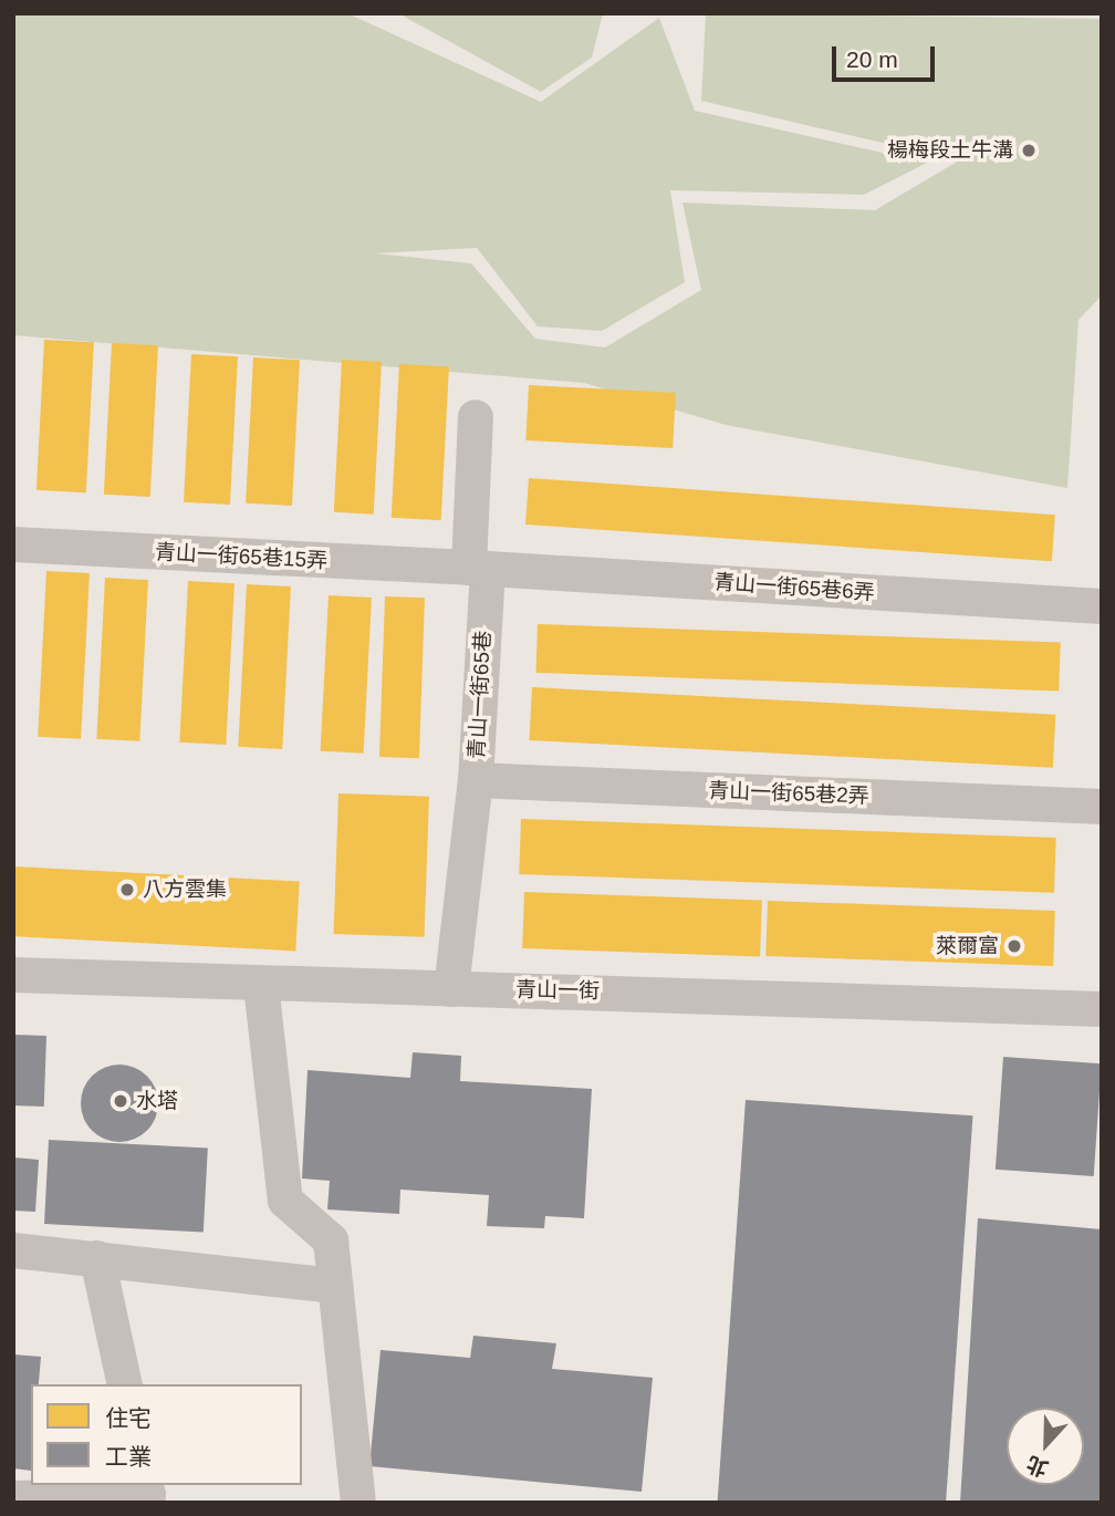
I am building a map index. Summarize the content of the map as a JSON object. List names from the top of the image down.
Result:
{
  "streets": {
    "street": [
      "青山一街65巷15弄",
      "青山一街65巷6弄",
      "青山一街65巷",
      "青山一街65巷2弄",
      "青山一街"
    ]
  },
  "crossings": [
    ["青山一街65巷15弄", "青山一街65巷6弄"],
    ["青山一街65巷15弄", "青山一街65巷"],
    ["青山一街65巷6弄", "青山一街65巷"],
    ["青山一街65巷", "青山一街65巷2弄"],
    ["青山一街65巷", "青山一街"]
  ],
  "places": [
    "楊梅段土牛溝",
    "八方雲集",
    "萊爾富",
    "水塔"
  ],
  "legend": ["住宅", "工業"],
  "scale_bar": "20 m",
  "north": "bottom"
}
